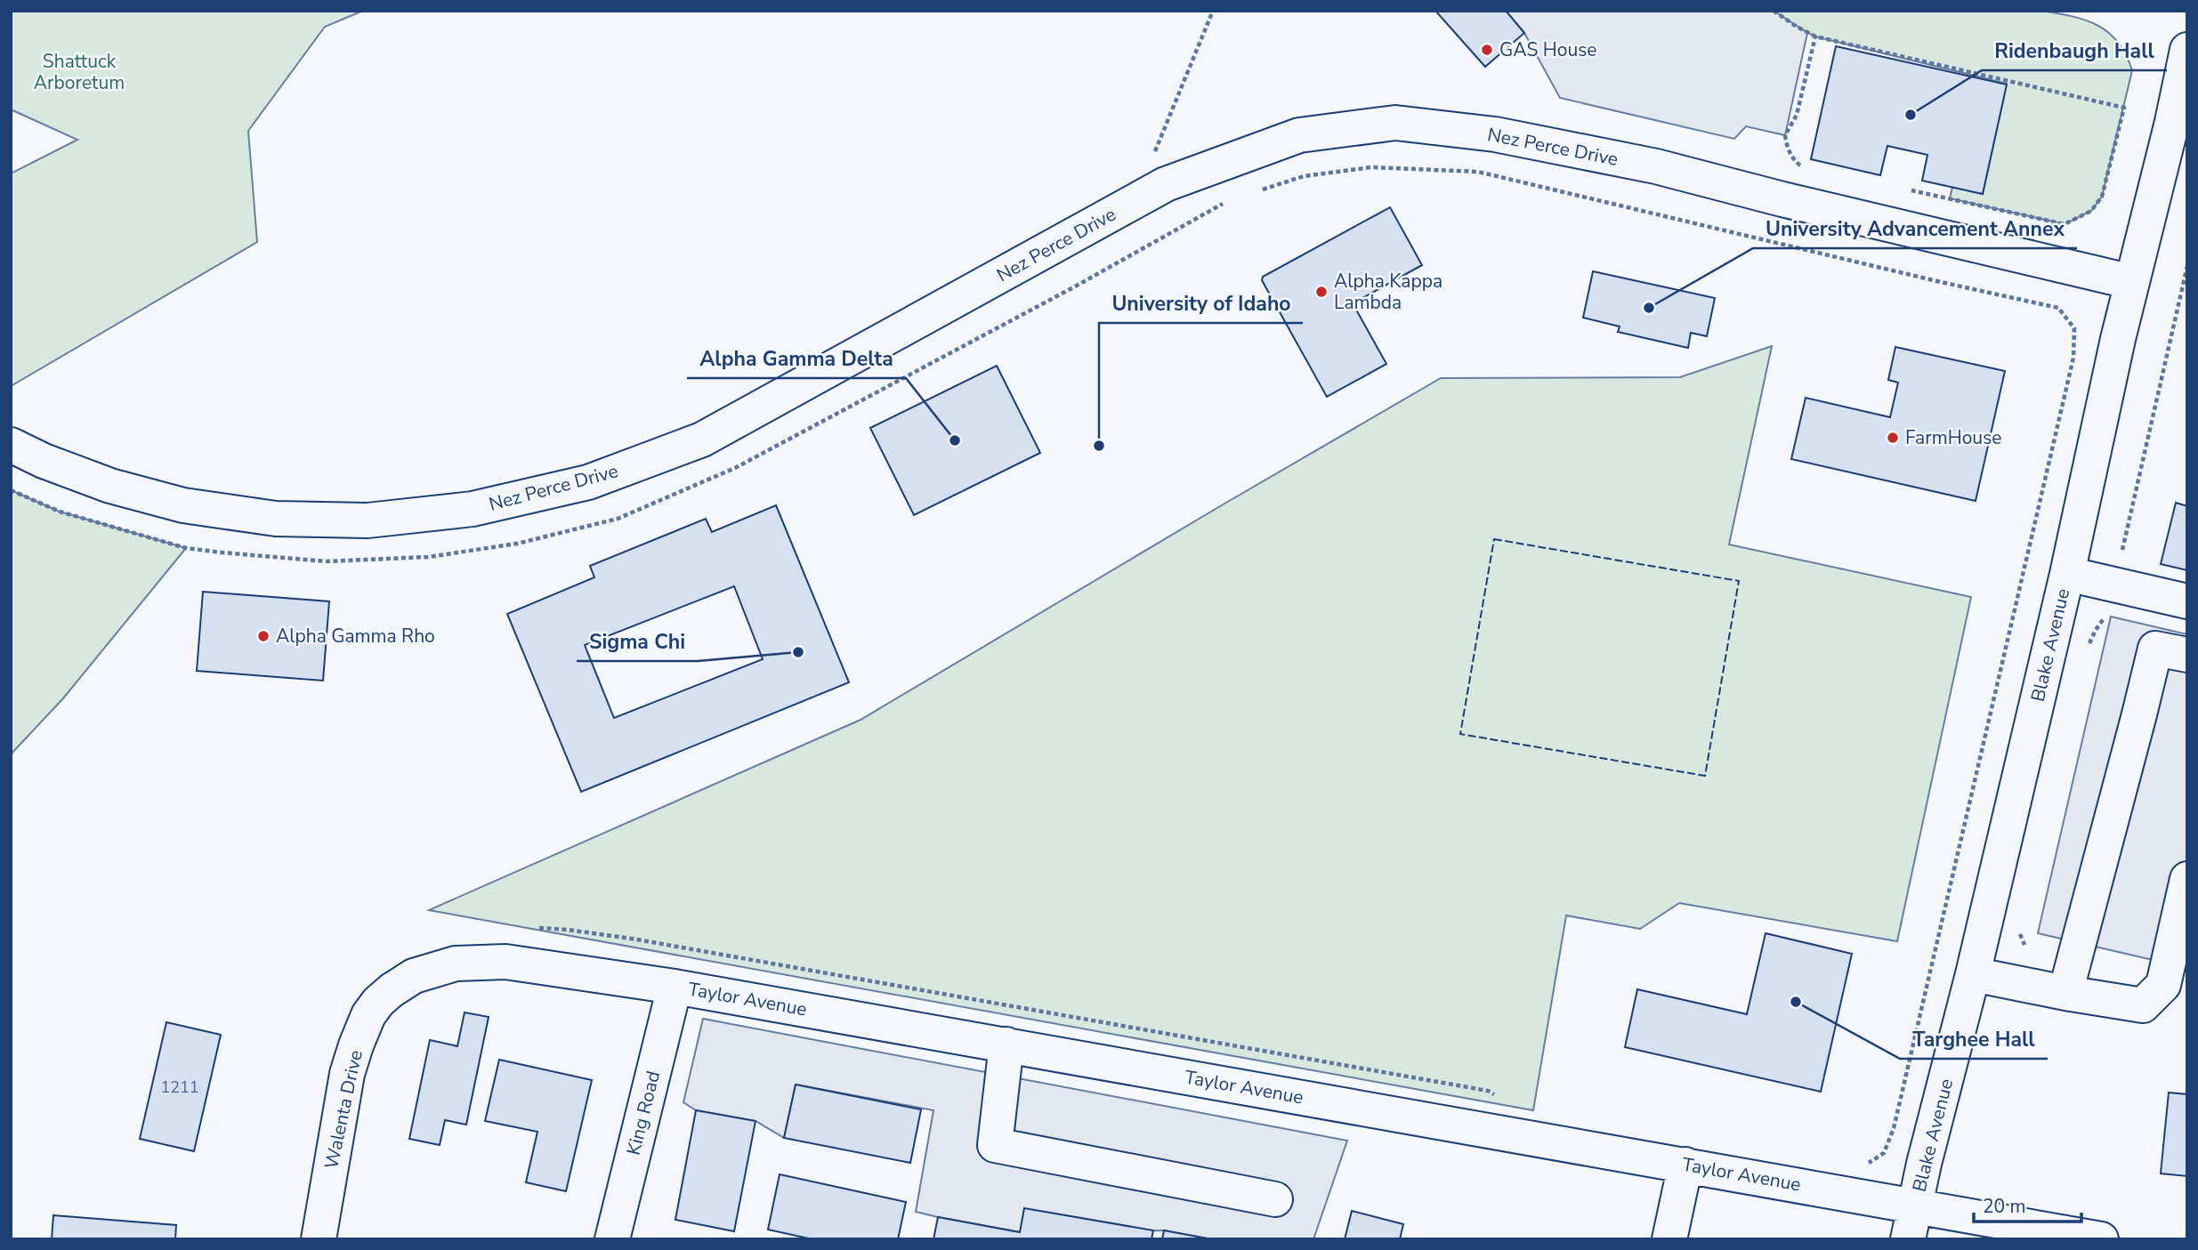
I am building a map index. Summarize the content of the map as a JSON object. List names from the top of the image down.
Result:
{
  "streets": {
    "street": [
      "Nez Perce Drive",
      "Blake Avenue",
      "Taylor Avenue",
      "Walenta Drive",
      "King Road"
    ]
  },
  "crossings": [
    ["Nez Perce Drive", "Blake Avenue"],
    ["Blake Avenue", "Taylor Avenue"],
    ["Taylor Avenue", "Walenta Drive"],
    ["Taylor Avenue", "King Road"]
  ],
  "parks": ["Shattuck Arboretum"],
  "places": [
    "GAS House",
    "Ridenbaugh Hall",
    "Alpha Kappa Lambda",
    "University Advancement Annex",
    "FarmHouse",
    "Alpha Gamma Delta",
    "University of Idaho",
    "Alpha Gamma Rho",
    "Sigma Chi",
    "Targhee Hall"
  ],
  "house_numbers": ["1211"],
  "scale_bar": "20 m"
}
